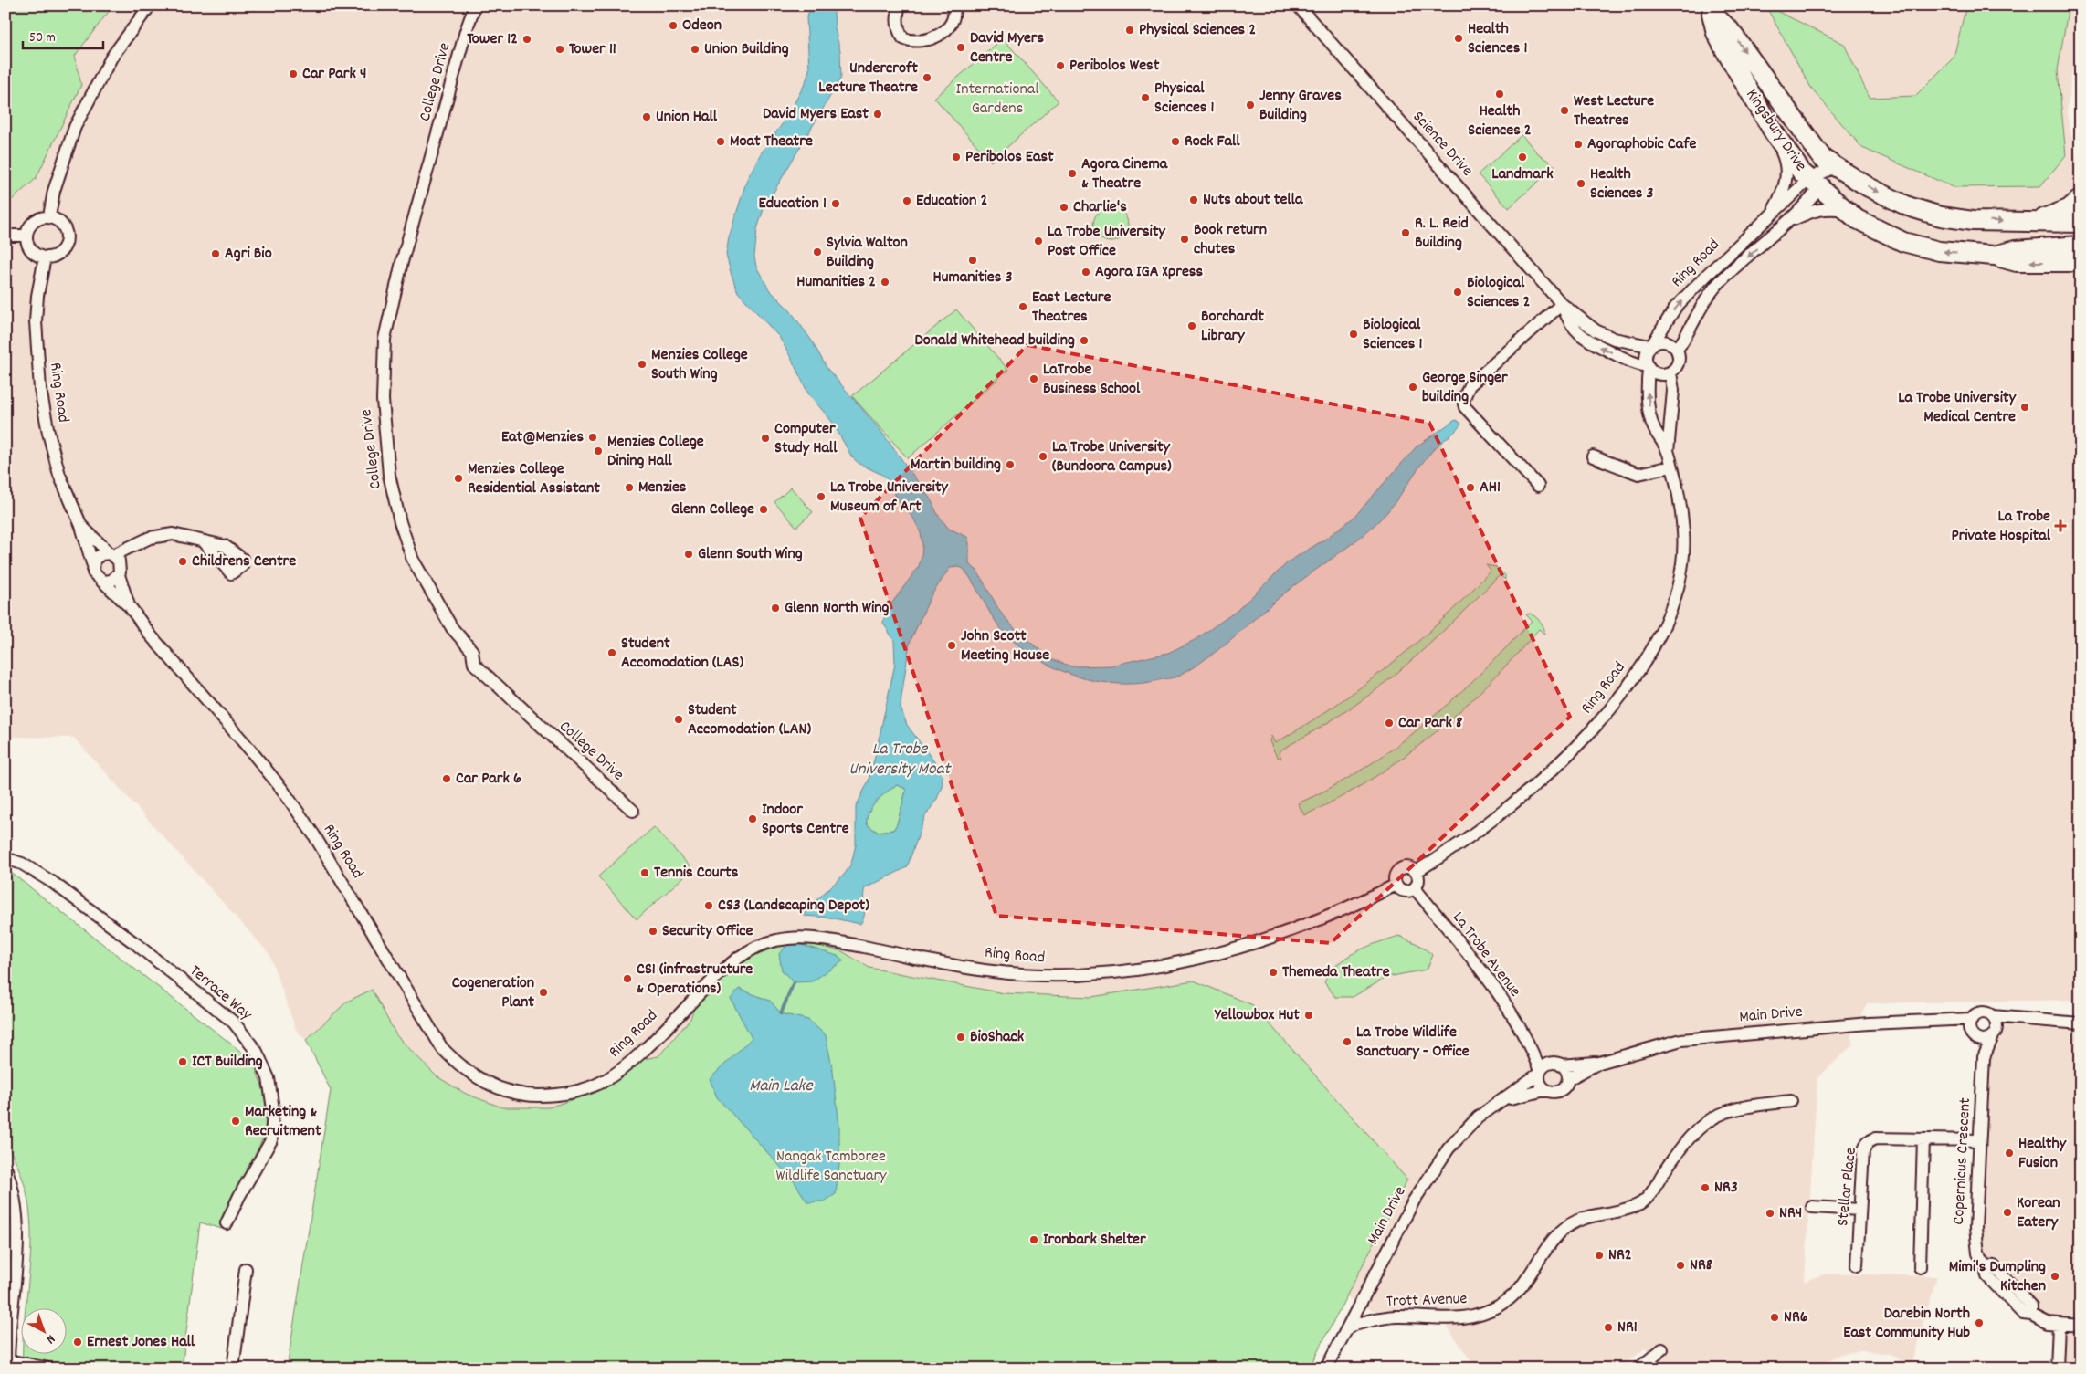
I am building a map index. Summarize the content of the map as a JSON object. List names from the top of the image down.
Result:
{
  "streets": {
    "main road": ["Kingsbury Drive"],
    "street": [
      "College Drive",
      "Science Drive",
      "Ring Road",
      "La Trobe Avenue",
      "Terrace Way",
      "Main Drive",
      "Copernicus Crescent",
      "Stellar Place",
      "Trott Avenue"
    ]
  },
  "crossings": [
    ["Kingsbury Drive", "Ring Road"],
    ["Science Drive", "Ring Road"],
    ["Ring Road", "La Trobe Avenue"],
    ["La Trobe Avenue", "Main Drive"],
    ["Main Drive", "Copernicus Crescent"],
    ["Main Drive", "Trott Avenue"],
    ["Copernicus Crescent", "Stellar Place"]
  ],
  "water": ["La Trobe University Moat", "Main Lake"],
  "parks": ["International Gardens", "Nangak Tamboree Wildlife Sanctuary"],
  "places": {
    "other": [
      "Odeon",
      "Physical Sciences 2",
      "Health Sciences 1",
      "Tower 12",
      "David Myers Centre",
      "Tower 11",
      "Union Building",
      "Peribolos West",
      "Car Park 4",
      "Undercroft Lecture Theatre",
      "Health Sciences 2",
      "Physical Sciences 1",
      "Jenny Graves Building",
      "West Lecture Theatres",
      "David Myers East",
      "Union Hall",
      "Moat Theatre",
      "Rock Fall",
      "Agoraphobic Cafe",
      "Peribolos East",
      "Landmark",
      "Agora Cinema & Theatre",
      "Health Sciences 3",
      "Nuts about tella",
      "Education 2",
      "Education 1",
      "Charlie's",
      "R. L. Reid Building",
      "Book return chutes",
      "La Trobe University Post Office",
      "Sylvia Walton Building",
      "Agri Bio",
      "Humanities 3",
      "Agora IGA Xpress",
      "Humanities 2",
      "Biological Sciences 2",
      "East Lecture Theatres",
      "Borchardt Library",
      "Biological Sciences 1",
      "Donald Whitehead building",
      "Menzies College South Wing",
      "LaTrobe Business School",
      "George Singer building",
      "La Trobe University Medical Centre",
      "Eat@Menzies",
      "Computer Study Hall",
      "Menzies College Dining Hall",
      "La Trobe University (Bundoora Campus)",
      "Martin building",
      "Menzies College Residential Assistant",
      "Menzies",
      "AH1",
      "La Trobe University Museum of Art",
      "Glenn College",
      "Glenn South Wing",
      "Childrens Centre",
      "Glenn North Wing",
      "John Scott Meeting House",
      "Student Accomodation (LAS)",
      "Student Accomodation (LAN)",
      "Car Park 8",
      "Car Park 6",
      "Indoor Sports Centre",
      "Tennis Courts",
      "CS3 (Landscaping Depot)",
      "Security Office",
      "Themeda Theatre",
      "CS1 (infrastructure & Operations)",
      "Cogeneration Plant",
      "Yellowbox Hut",
      "BioShack",
      "La Trobe Wildlife Sanctuary - Office",
      "ICT Building",
      "Marketing & Recruitment",
      "Healthy Fusion",
      "NR3",
      "Korean Eatery",
      "NR4",
      "Ironbark Shelter",
      "NR2",
      "NR8",
      "Mimi's Dumpling Kitchen",
      "NR6",
      "Darebin North East Community Hub",
      "NR1",
      "Ernest Jones Hall"
    ],
    "health": ["La Trobe Private Hospital"]
  },
  "scale_bar": "50 m",
  "north": "bottom right"
}
